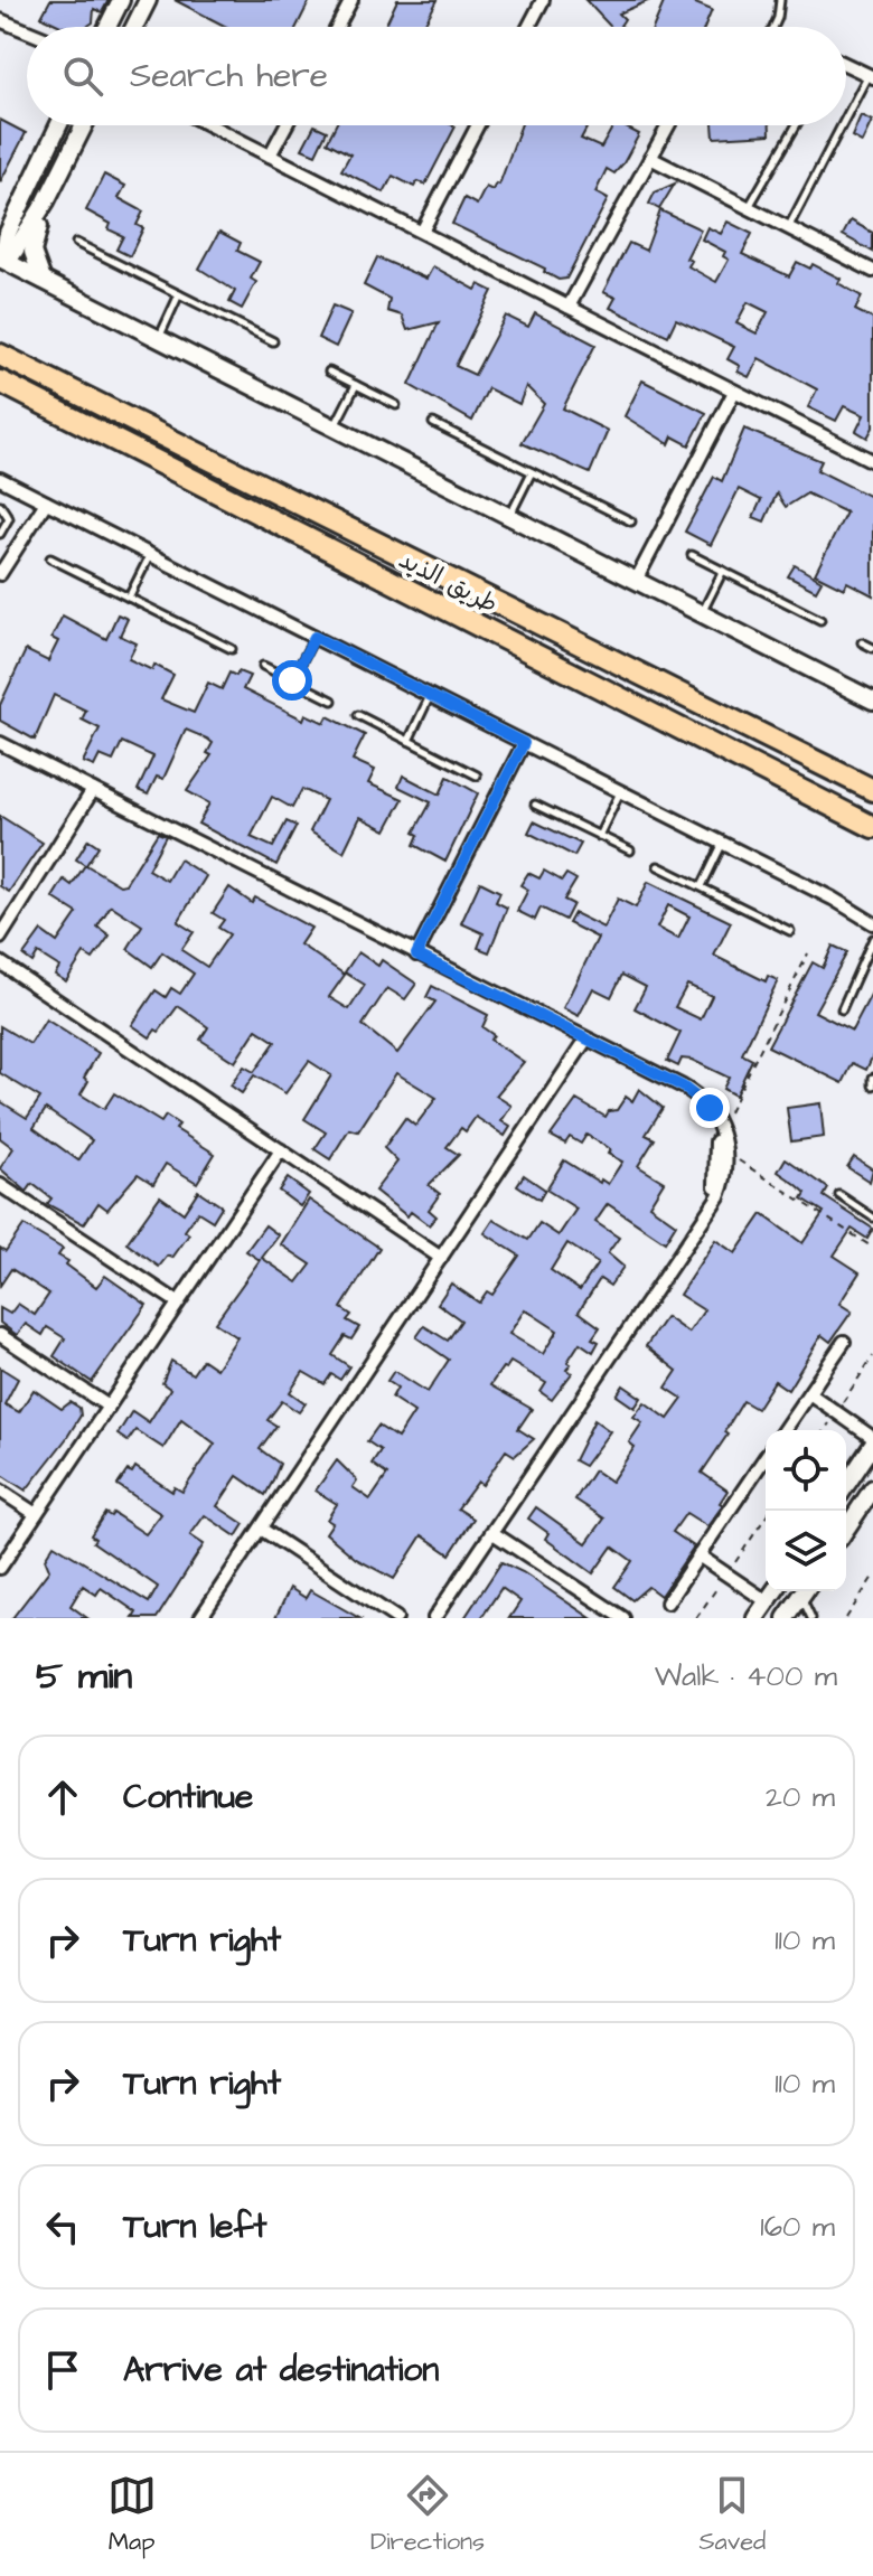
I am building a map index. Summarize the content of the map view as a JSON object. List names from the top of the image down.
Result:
{
  "streets": {
    "highway": ["طريق الذيد"]
  },
  "page": {
    "search": "Search here",
    "heading": ["5 min", "Walk · 400 m"],
    "list": [
      ["Continue", "20 m"],
      ["Turn right", "110 m"],
      ["Turn right", "110 m"],
      ["Turn left", "160 m"],
      "Arrive at destination"
    ],
    "nav": ["Map", "Directions", "Saved"]
  }
}
